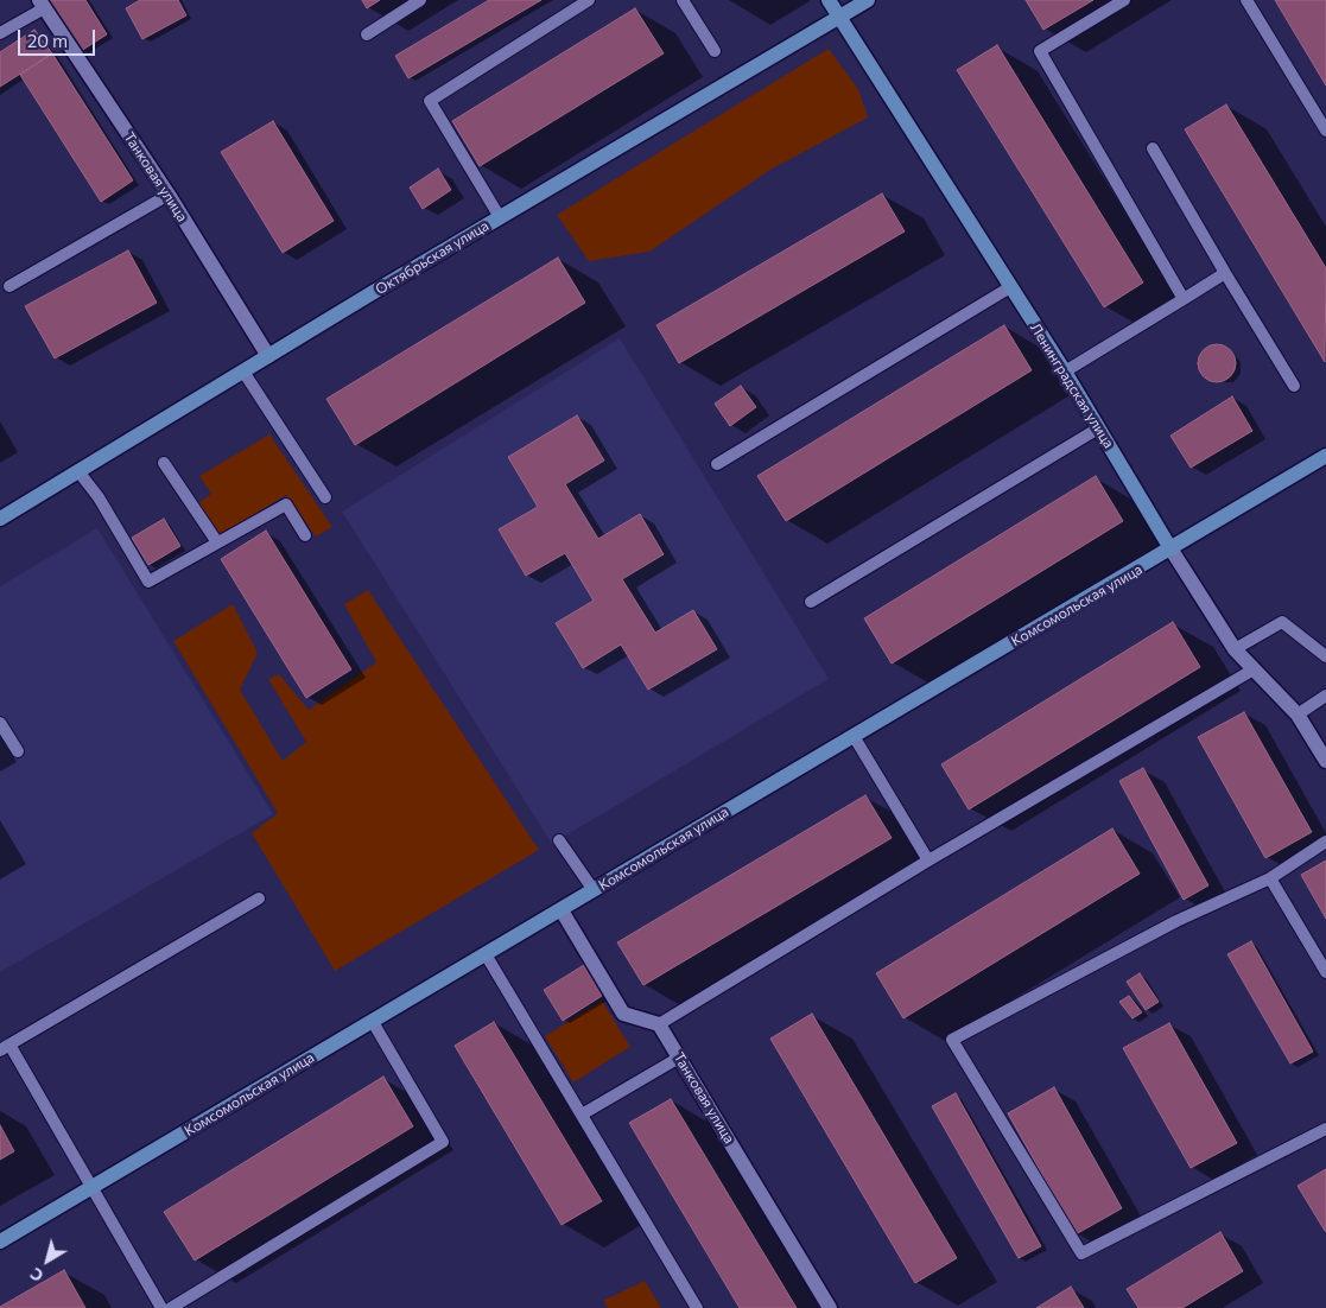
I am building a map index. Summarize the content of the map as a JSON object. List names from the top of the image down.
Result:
{
  "streets": {
    "main road": ["Октябрьская улица", "Ленинградская улица", "Комсомольская улица"],
    "street": ["Танковая улица"]
  },
  "crossings": [
    ["Танковая улица", "Октябрьская улица"],
    ["Октябрьская улица", "Ленинградская улица"],
    ["Ленинградская улица", "Комсомольская улица"]
  ],
  "scale_bar": "20 m",
  "north": "bottom left"
}
